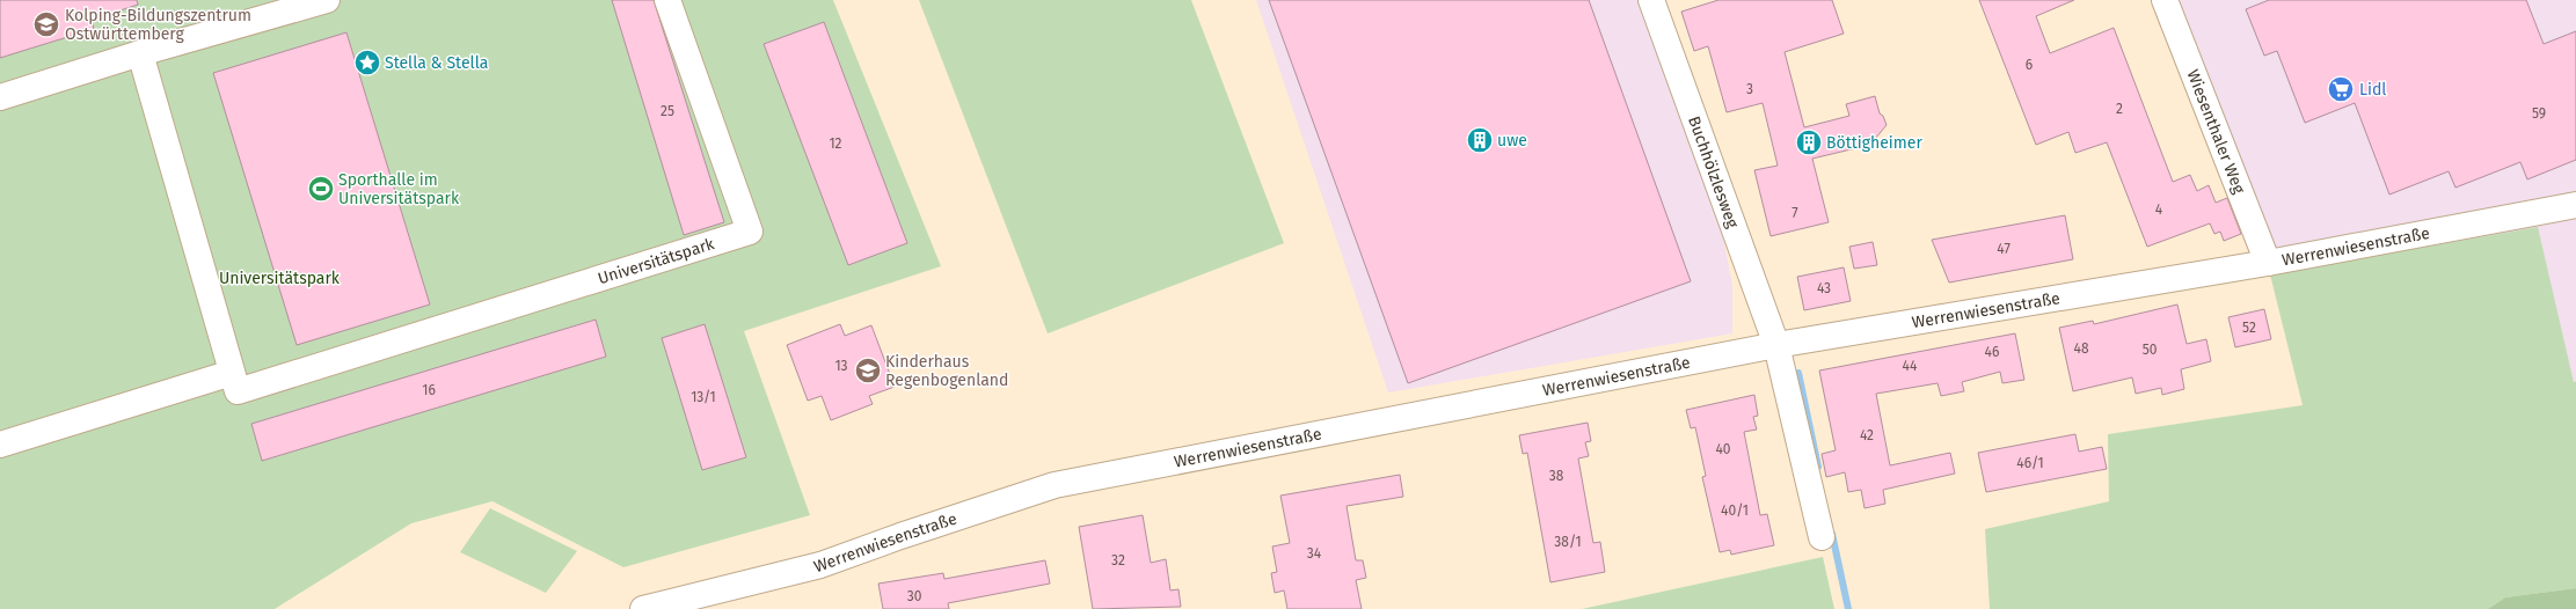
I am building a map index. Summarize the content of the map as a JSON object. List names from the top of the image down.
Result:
{
  "streets": {
    "street": [
      "Wiesenthaler Weg",
      "Buchhölzlesweg",
      "Werrenwiesenstraße",
      "Universitätspark"
    ]
  },
  "crossings": [
    ["Wiesenthaler Weg", "Werrenwiesenstraße"],
    ["Buchhölzlesweg", "Werrenwiesenstraße"]
  ],
  "parks": ["Universitätspark"],
  "places": {
    "school or university": ["Kolping-Bildungszentrum Ostwürttemberg", "Kinderhaus Regenbogenland"],
    "place": ["Stella & Stella"],
    "supermarket": ["Lidl"],
    "building": ["uwe", "Böttigheimer"],
    "sports": ["Sporthalle im Universitätspark"]
  },
  "house_numbers": [
    "6",
    "3",
    "2",
    "25",
    "59",
    "12",
    "4",
    "7",
    "47",
    "43",
    "52",
    "48",
    "50",
    "46",
    "13",
    "44",
    "16",
    "13/1",
    "42",
    "40",
    "46/1",
    "38",
    "40/1",
    "38/1",
    "34",
    "32",
    "30"
  ]
}
